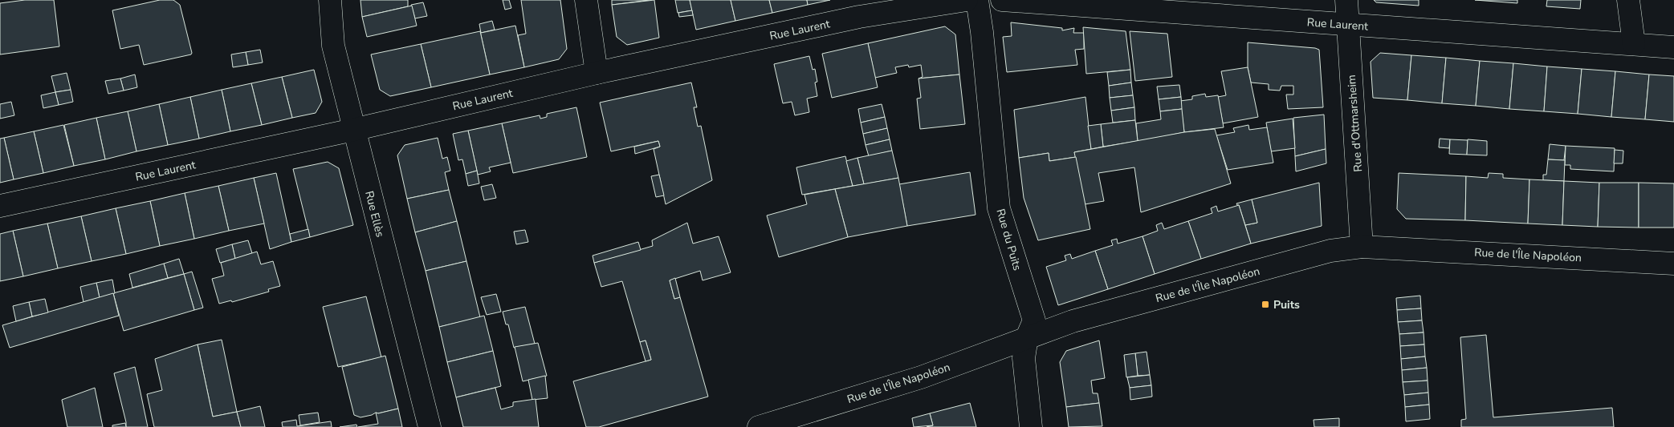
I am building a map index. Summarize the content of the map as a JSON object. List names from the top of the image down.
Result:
{
  "streets": {
    "street": [
      "Rue Laurent",
      "Rue d'Ottmarsheim",
      "Rue Ellès",
      "Rue du Puits",
      "Rue de l'Île Napoléon"
    ]
  },
  "crossings": [
    ["Rue Laurent", "Rue d'Ottmarsheim"],
    ["Rue Laurent", "Rue Ellès"],
    ["Rue d'Ottmarsheim", "Rue de l'Île Napoléon"],
    ["Rue du Puits", "Rue de l'Île Napoléon"]
  ],
  "places": {
    "transit": ["Puits"]
  }
}
